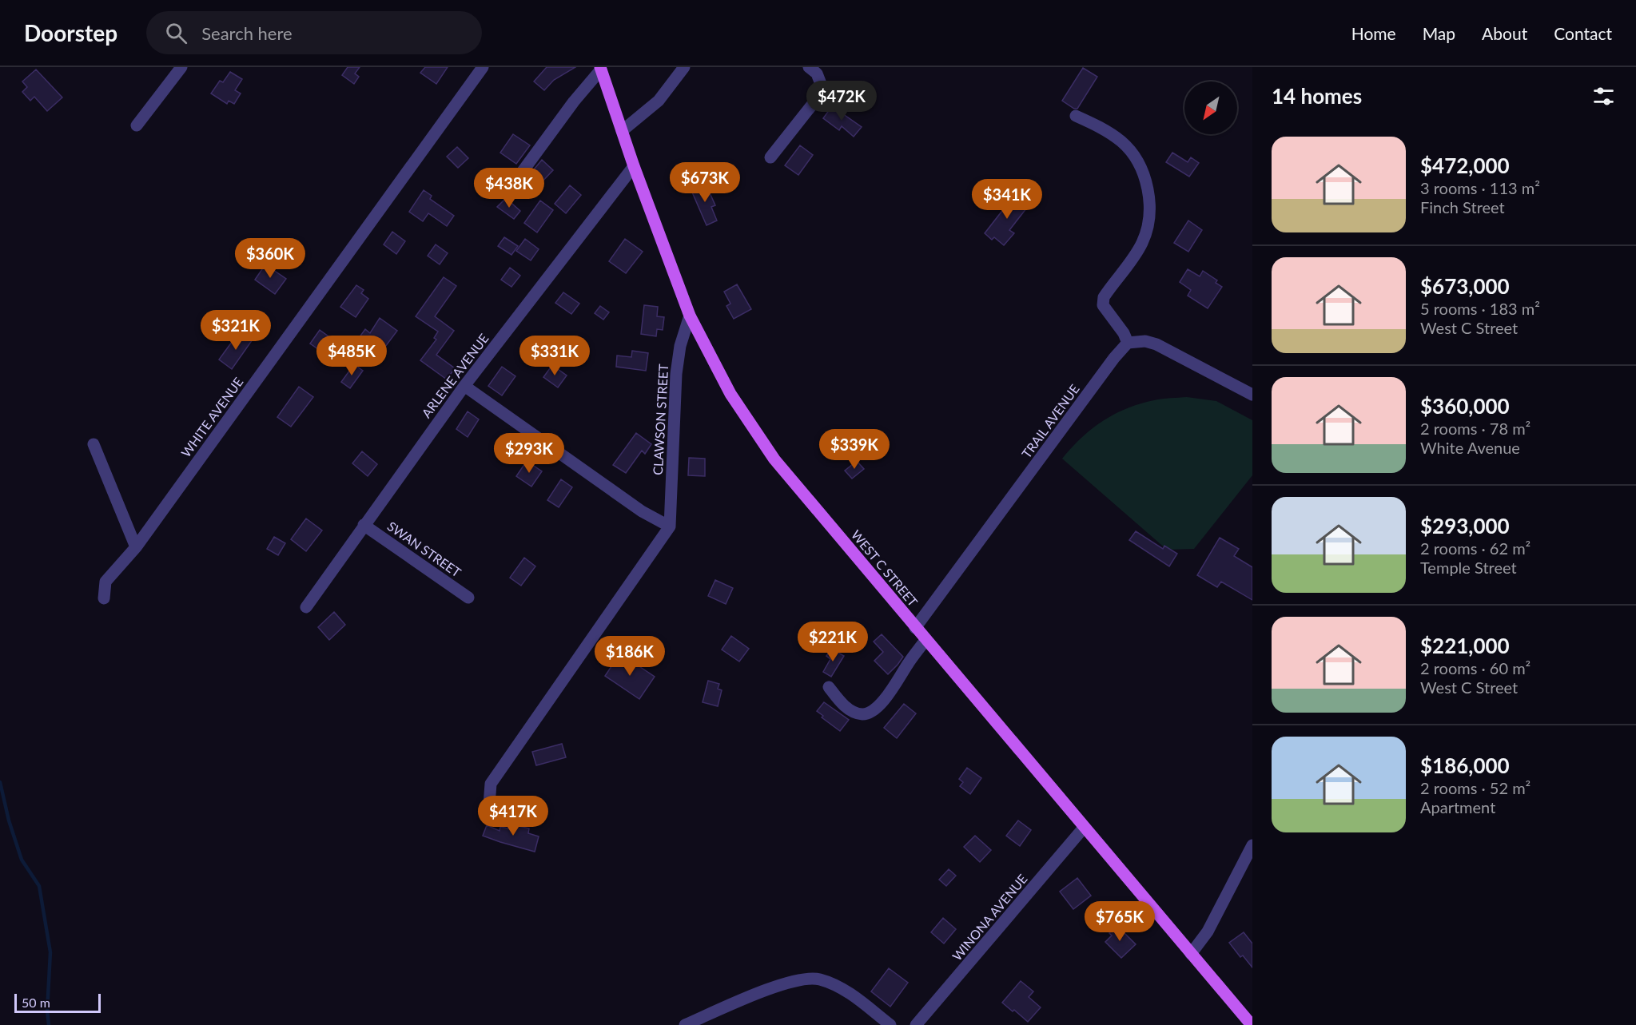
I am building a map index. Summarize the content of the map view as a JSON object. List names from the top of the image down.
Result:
{
  "streets": {
    "main road": ["WEST C STREET"],
    "street": [
      "ARLENE AVENUE",
      "WHITE AVENUE",
      "CLAWSON STREET",
      "TRAIL AVENUE",
      "SWAN STREET",
      "WINONA AVENUE"
    ]
  },
  "crossings": [
    ["ARLENE AVENUE", "SWAN STREET"],
    ["ARLENE AVENUE", "WEST C STREET"],
    ["CLAWSON STREET", "WEST C STREET"],
    ["TRAIL AVENUE", "WEST C STREET"],
    ["WEST C STREET", "WINONA AVENUE"]
  ],
  "scale_bar": "50 m",
  "north": "bottom left",
  "page": {
    "header": "Doorstep",
    "search": "Search here",
    "nav": [
      "Home",
      "Map",
      "About",
      "Contact"
    ],
    "heading": "14 homes",
    "price": [
      "$472K",
      "$673K",
      "$438K",
      "$341K",
      "$360K",
      "$321K",
      "$485K",
      "$331K",
      "$339K",
      "$293K",
      "$221K",
      "$186K",
      "$417K",
      "$765K"
    ],
    "list": [
      {
        "name": "$472,000",
        "note": "3 rooms · 113 m² · Finch Street"
      },
      {
        "name": "$673,000",
        "note": "5 rooms · 183 m² · West C Street"
      },
      {
        "name": "$360,000",
        "note": "2 rooms · 78 m² · White Avenue"
      },
      {
        "name": "$293,000",
        "note": "2 rooms · 62 m² · Temple Street"
      },
      {
        "name": "$221,000",
        "note": "2 rooms · 60 m² · West C Street"
      },
      {
        "name": "$186,000",
        "note": "2 rooms · 52 m² · Apartment"
      }
    ],
    "scale": "50 m"
  }
}
